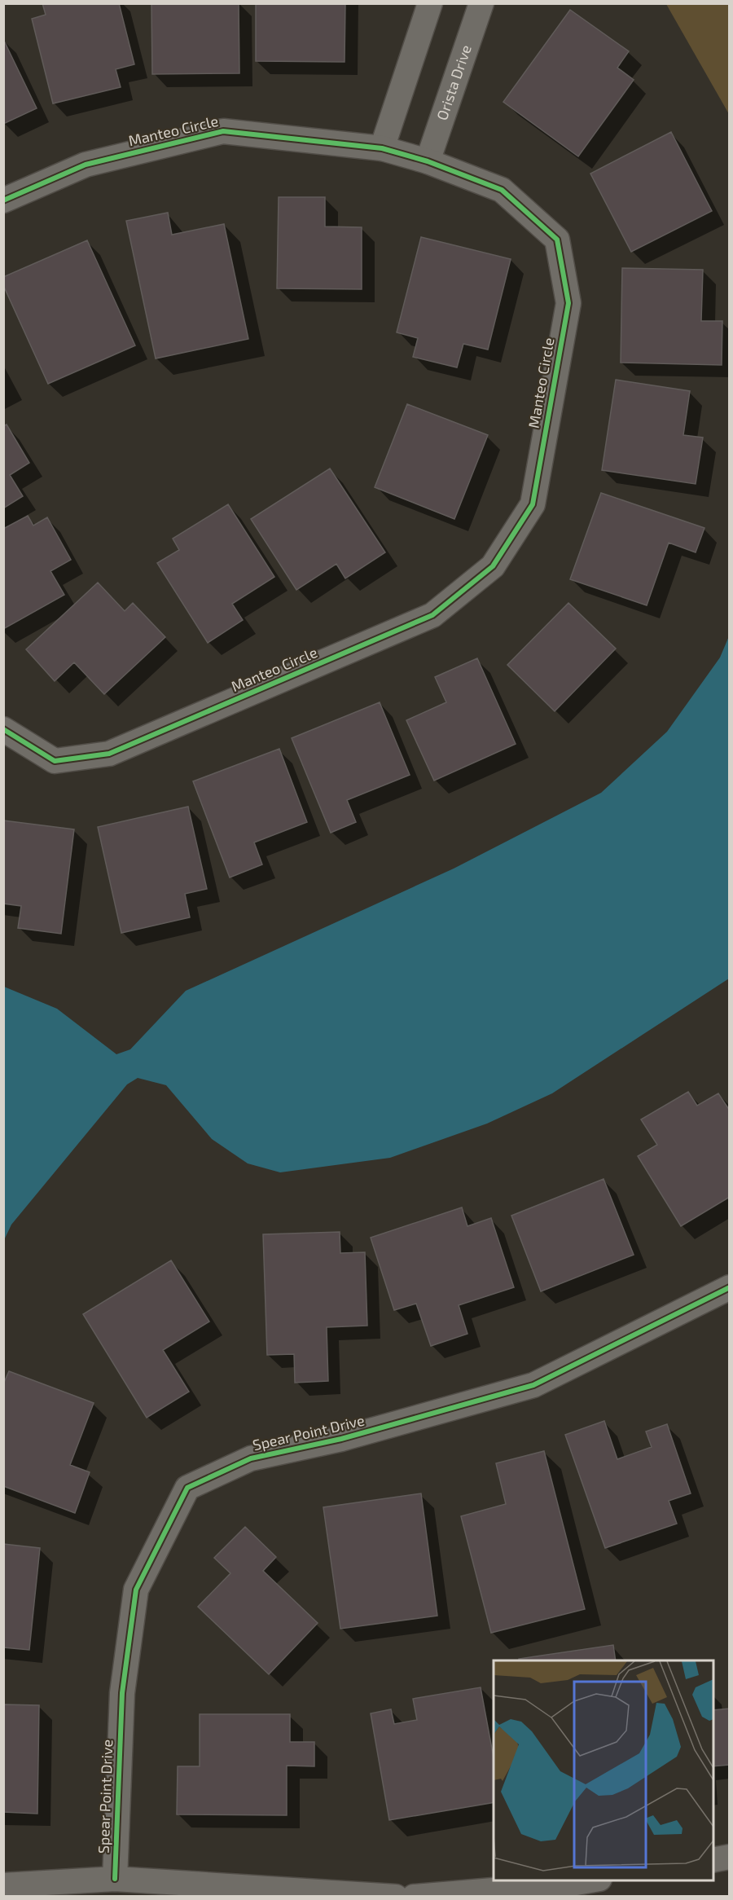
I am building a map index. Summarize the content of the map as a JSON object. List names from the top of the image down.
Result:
{
  "streets": {
    "street": ["Orista Drive", "Manteo Circle", "Spear Point Drive"]
  },
  "crossings": [
    ["Orista Drive", "Manteo Circle"]
  ]
}
